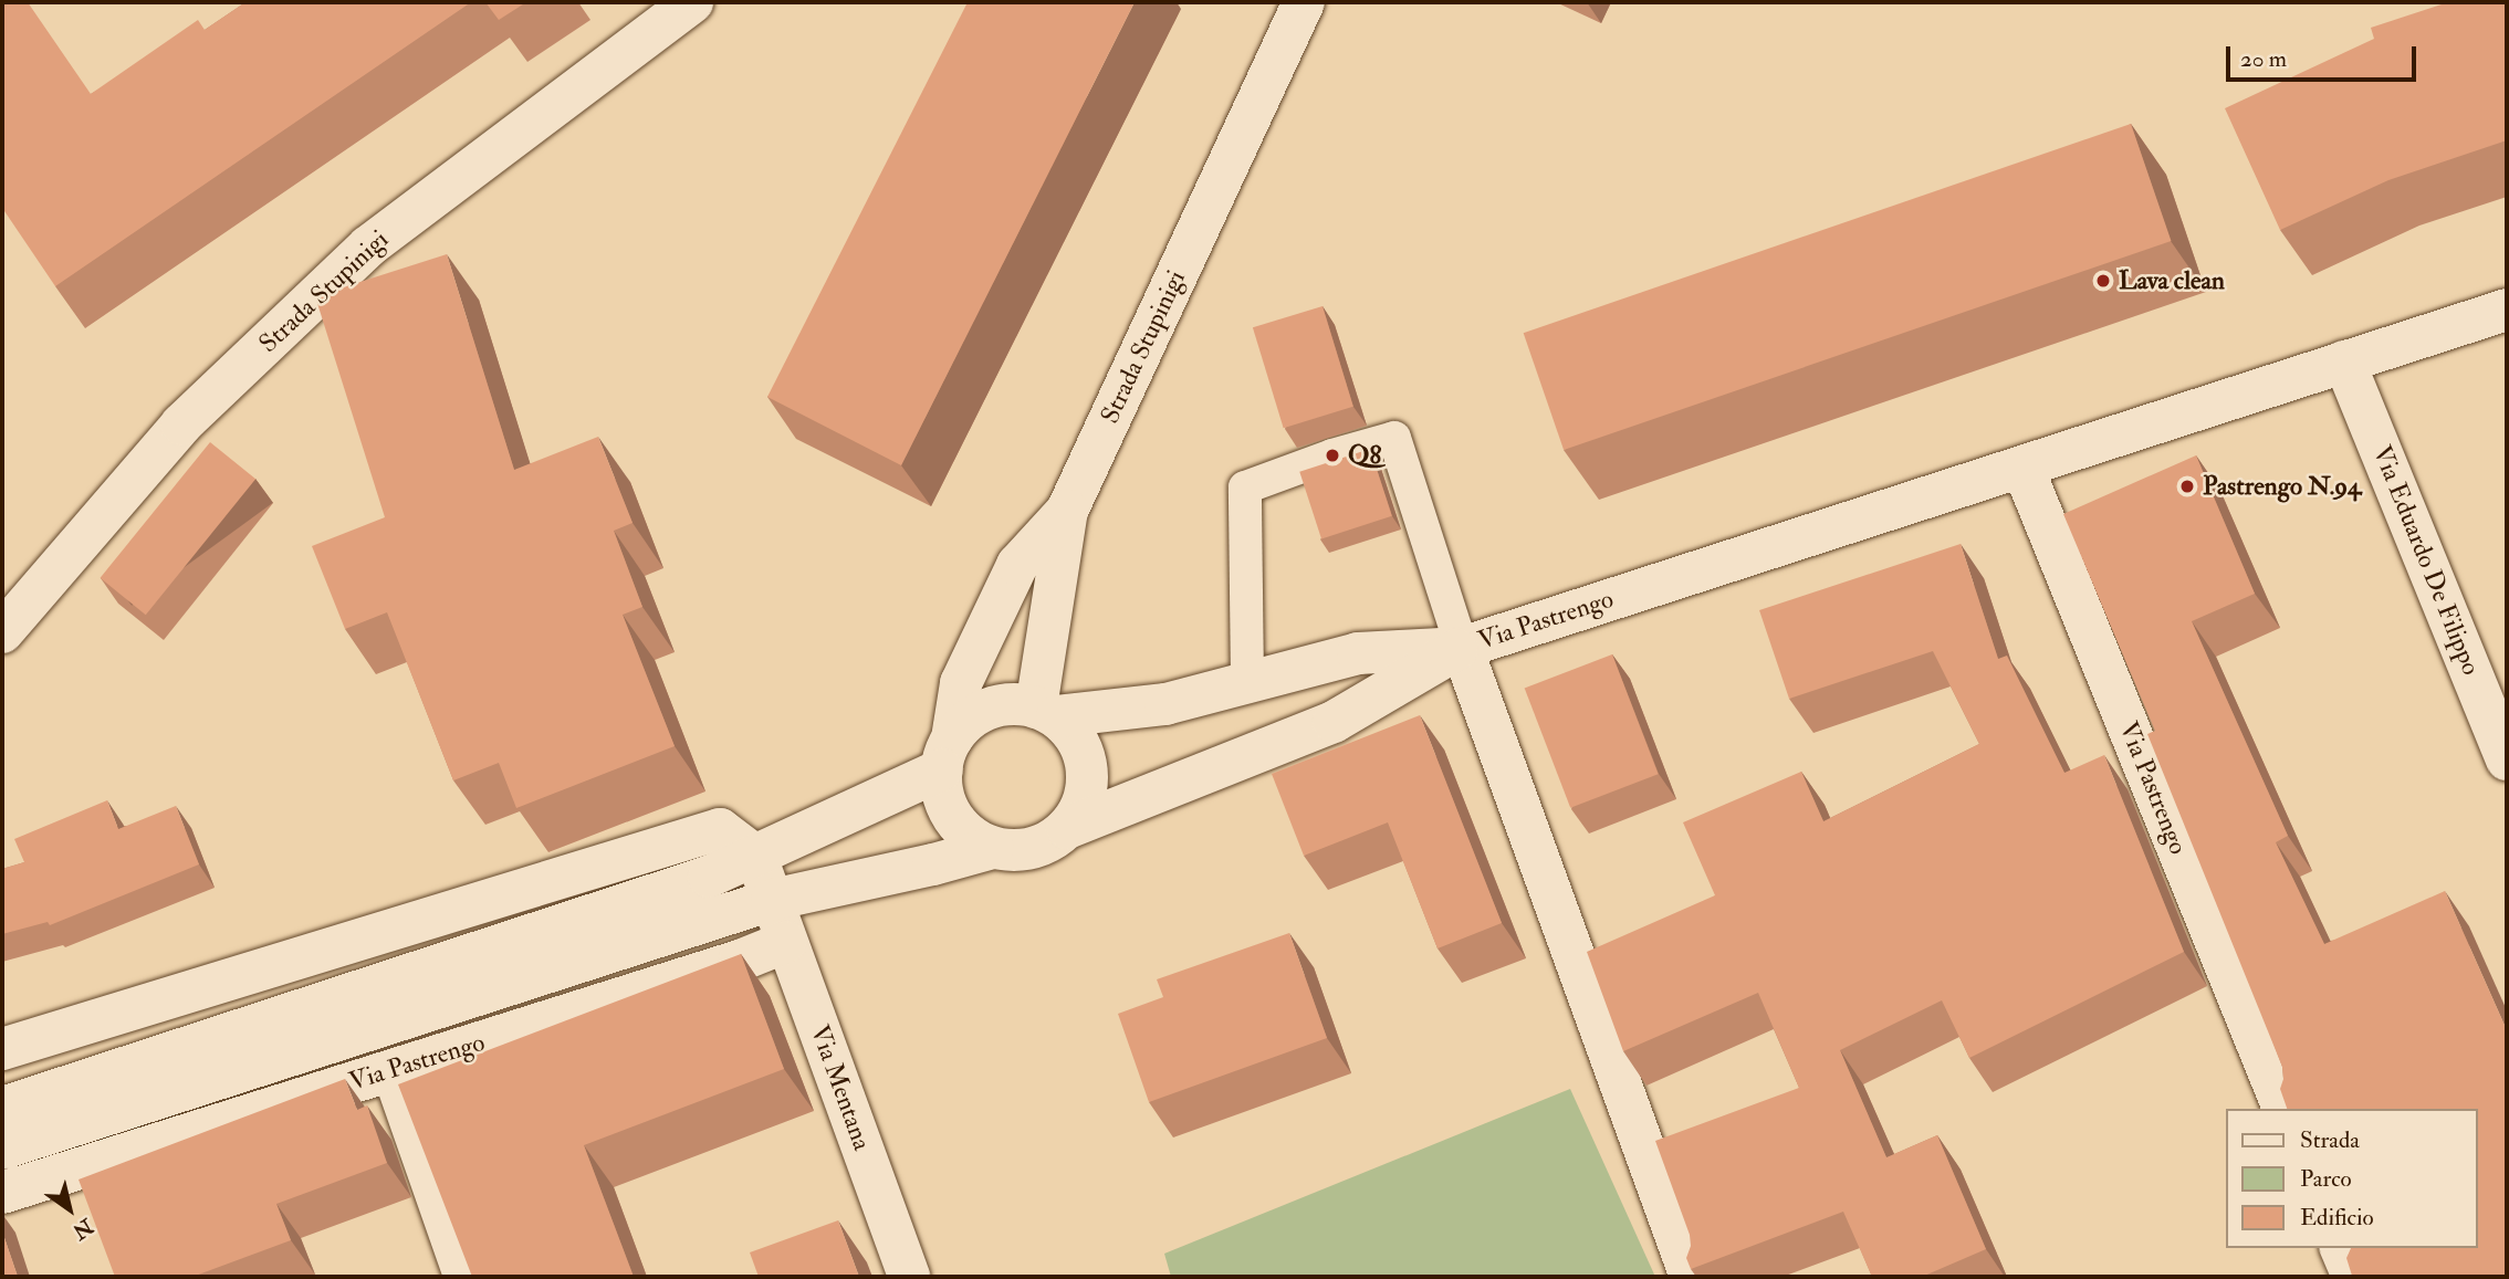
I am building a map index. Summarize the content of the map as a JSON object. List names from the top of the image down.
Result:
{
  "streets": {
    "street": [
      "Strada Stupinigi",
      "Via Eduardo De Filippo",
      "Via Pastrengo",
      "Via Mentana"
    ]
  },
  "crossings": [
    ["Strada Stupinigi", "Via Pastrengo"],
    ["Via Eduardo De Filippo", "Via Pastrengo"],
    ["Via Pastrengo", "Via Mentana"]
  ],
  "places": ["Lava clean", "Q8", "Pastrengo N.94"],
  "legend": ["Strada", "Parco", "Edificio"],
  "scale_bar": "20 m",
  "north": "bottom right"
}
